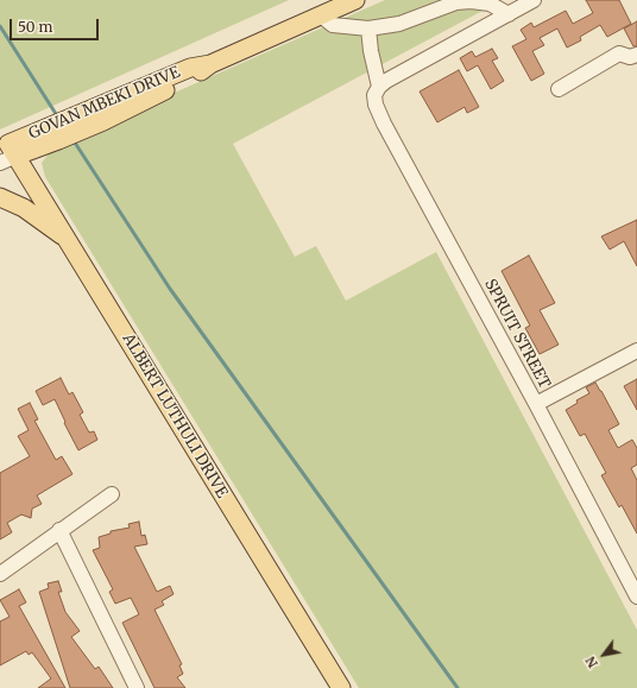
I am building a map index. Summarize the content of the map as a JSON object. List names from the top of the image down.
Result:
{
  "streets": {
    "main road": ["GOVAN MBEKI DRIVE", "ALBERT LUTHULI DRIVE"],
    "street": ["SPRUIT STREET"]
  },
  "crossings": [
    ["GOVAN MBEKI DRIVE", "ALBERT LUTHULI DRIVE"]
  ],
  "scale_bar": "50 m",
  "north": "bottom left"
}
